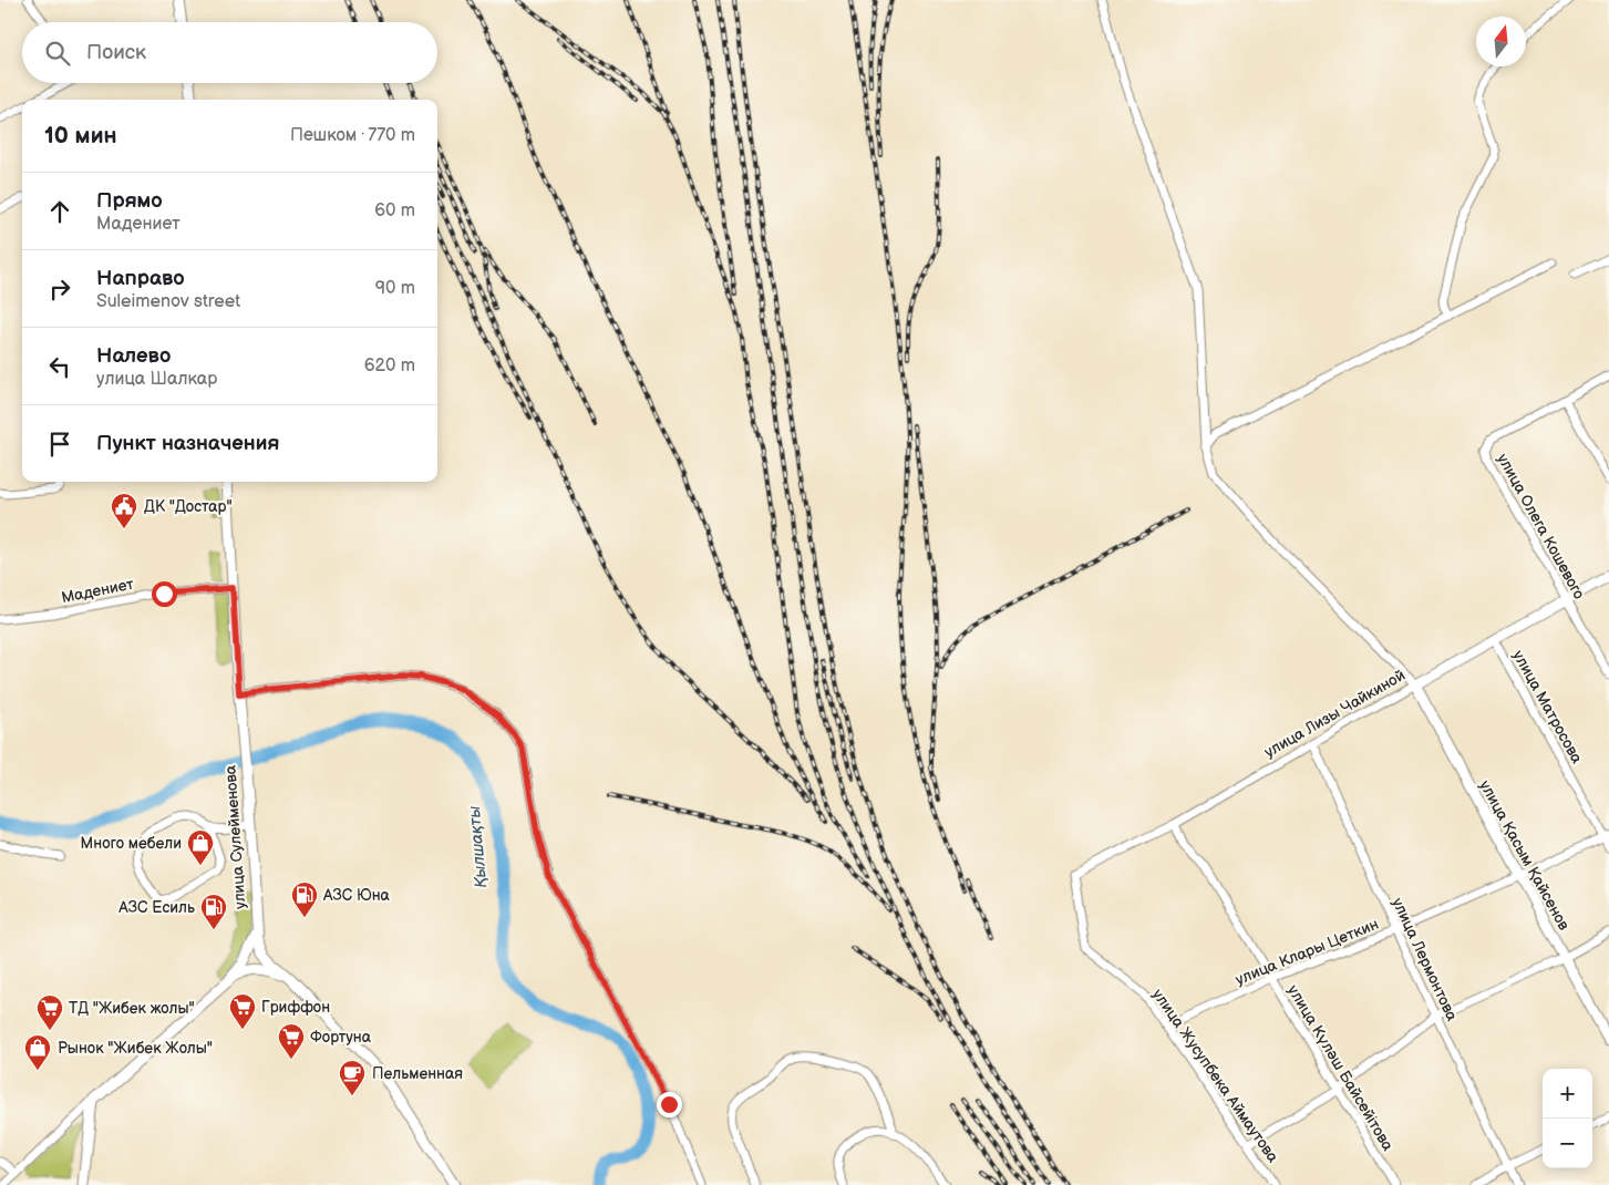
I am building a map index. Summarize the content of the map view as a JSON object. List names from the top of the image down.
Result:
{
  "streets": {
    "street": [
      "улица Олега Кошевого",
      "Мадениет",
      "улица Матросова",
      "улица Лизы Чайкиной",
      "улица Сулейменова",
      "улица Қасым Қайсенов",
      "улица Клары Цеткин",
      "улица Лермонтова",
      "улица Күләш Байсейітова",
      "улица Жусупбека Аймаутова"
    ]
  },
  "crossings": [
    ["улица Олега Кошевого", "улица Лизы Чайкиной"],
    ["Мадениет", "улица Сулейменова"],
    ["улица Матросова", "улица Лизы Чайкиной"],
    ["улица Матросова", "улица Клары Цеткин"],
    ["улица Лизы Чайкиной", "улица Қасым Қайсенов"],
    ["улица Лизы Чайкиной", "улица Лермонтова"],
    ["улица Лизы Чайкиной", "улица Күләш Байсейітова"],
    ["улица Лизы Чайкиной", "улица Жусупбека Аймаутова"],
    ["улица Қасым Қайсенов", "улица Клары Цеткин"],
    ["улица Клары Цеткин", "улица Лермонтова"],
    ["улица Клары Цеткин", "улица Күләш Байсейітова"],
    ["улица Клары Цеткин", "улица Жусупбека Аймаутова"]
  ],
  "water": ["Қылшақты"],
  "places": {
    "public building": ["ДК \"Достар\""],
    "shop": ["Много мебели", "Рынок \"Жибек Жолы\""],
    "fuel station": ["АЗС Юна", "АЗС Есиль"],
    "supermarket": ["Гриффон", "ТД \"Жибек жолы\"", "Фортуна"],
    "cafe": ["Пельменная"]
  },
  "north": "top",
  "page": {
    "search": "Поиск",
    "heading": ["10 мин", "Пешком · 770 m"],
    "list": [
      ["Прямо", "Мадениет", "60 m"],
      ["Направо", "Suleimenov street", "90 m"],
      ["Налево", "улица Шалкар", "620 m"],
      "Пункт назначения"
    ],
    "map_buttons": ["+", "−"]
  }
}
